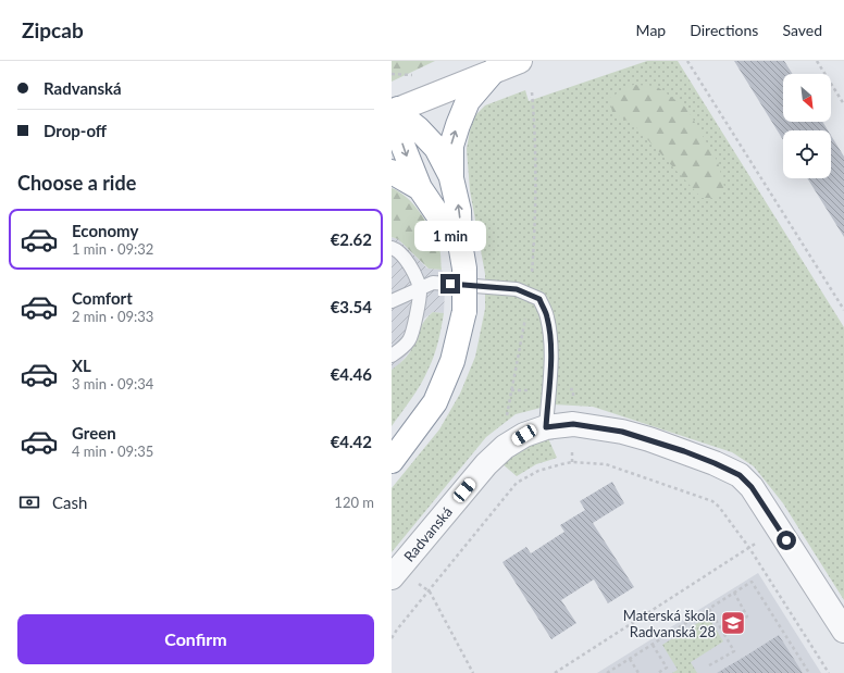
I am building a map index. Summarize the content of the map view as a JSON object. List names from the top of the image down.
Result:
{
  "streets": {
    "street": ["Radvanská"]
  },
  "places": {
    "school or university": ["Materská škola Radvanská 28"]
  },
  "north": "bottom right",
  "page": {
    "header": "Zipcab",
    "nav": ["Map", "Directions", "Saved"],
    "banner": ["Radvanská", "Drop-off"],
    "heading": "Choose a ride",
    "list": [
      {
        "name": "Economy",
        "note": "1 min · 09:32",
        "value": "€2.62"
      },
      {
        "name": "Comfort",
        "note": "2 min · 09:33",
        "value": "€3.54"
      },
      {
        "name": "XL",
        "note": "3 min · 09:34",
        "value": "€4.46"
      },
      {
        "name": "Green",
        "note": "4 min · 09:35",
        "value": "€4.42"
      }
    ],
    "bubble": "1 min",
    "pay": ["Cash", "120 m"],
    "buttons": "Confirm"
  }
}
